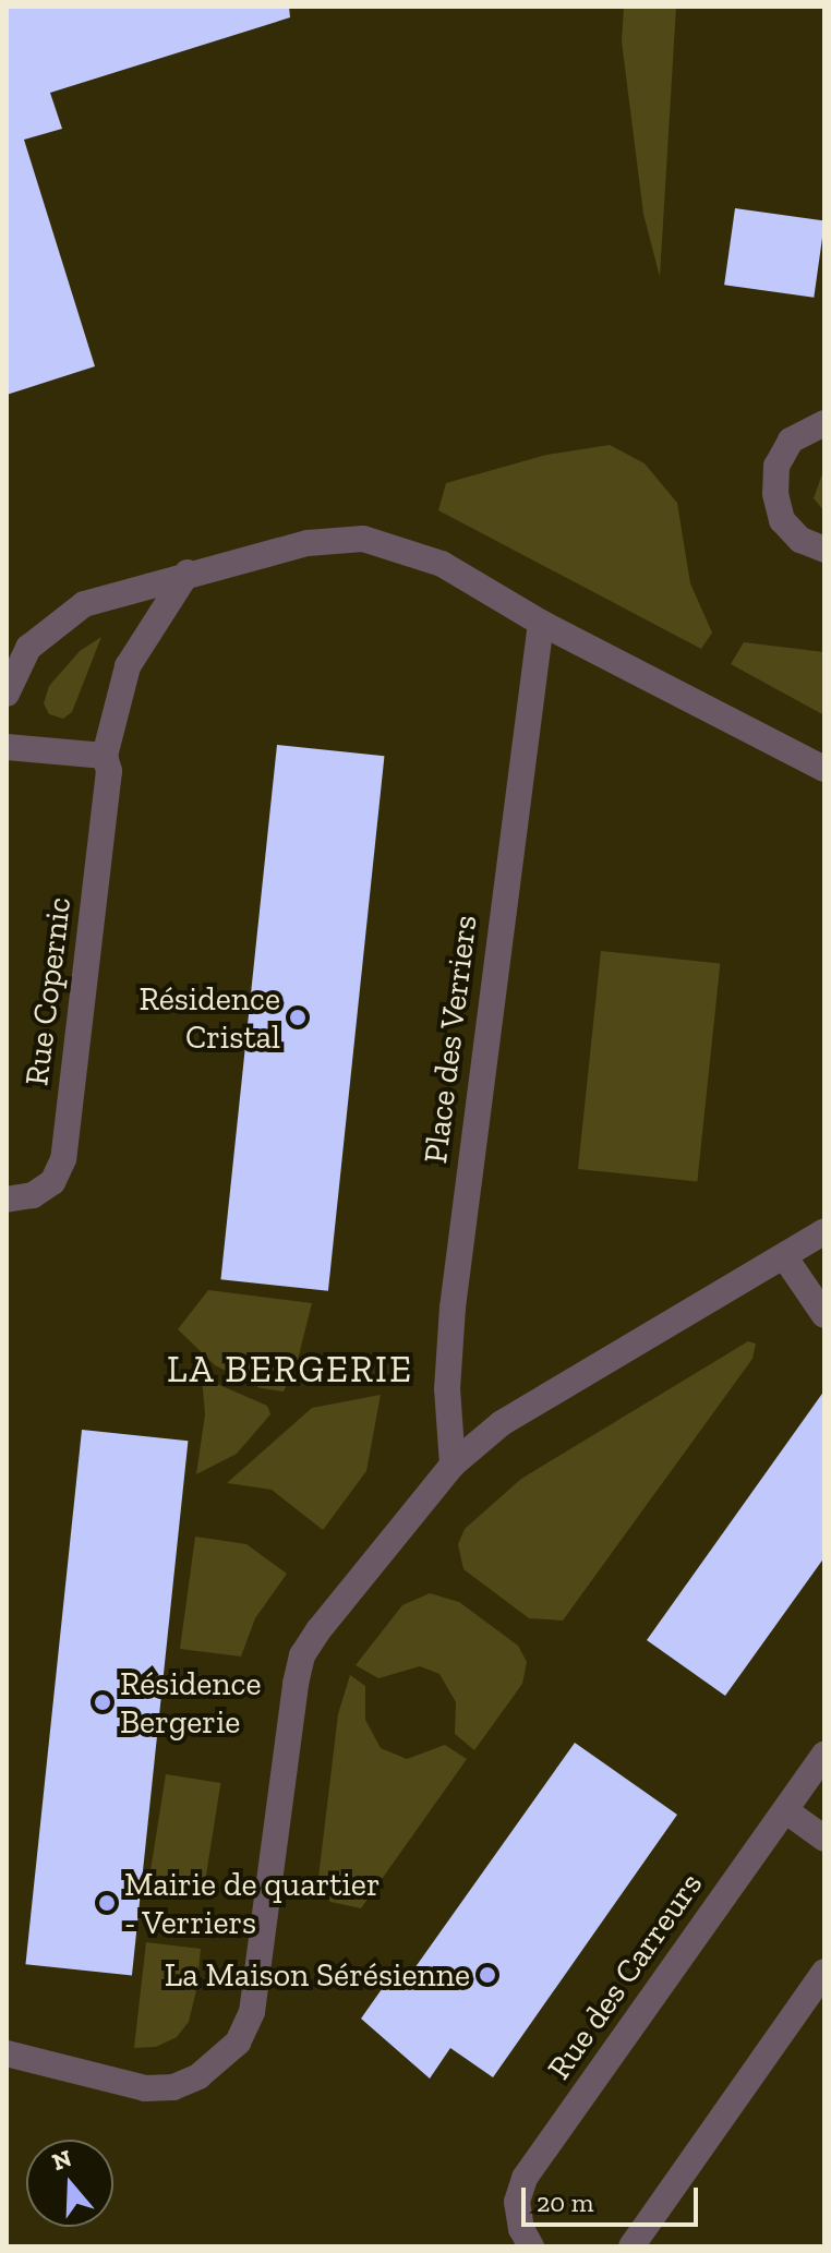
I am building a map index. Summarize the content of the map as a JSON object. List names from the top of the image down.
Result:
{
  "streets": {
    "street": ["Rue Copernic", "Place des Verriers", "Rue des Carreurs"]
  },
  "districts": ["LA BERGERIE"],
  "places": [
    "Résidence Cristal",
    "Résidence Bergerie",
    "Mairie de quartier - Verriers",
    "La Maison Sérésienne"
  ],
  "scale_bar": "20 m",
  "north": "top"
}
